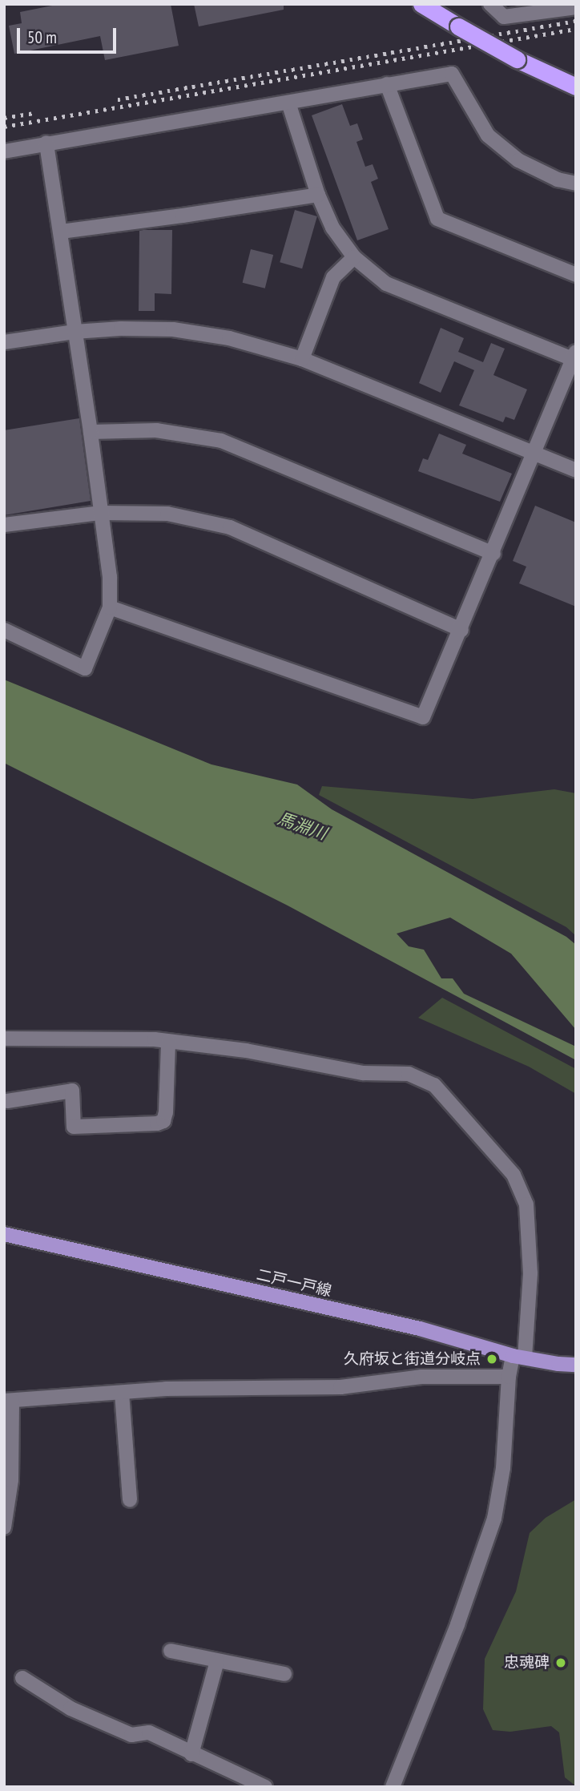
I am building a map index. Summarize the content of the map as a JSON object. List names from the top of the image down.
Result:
{
  "streets": {
    "main road": ["二戸一戸線"]
  },
  "water": ["馬淵川"],
  "places": ["久府坂と街道分岐点", "忠魂碑"],
  "scale_bar": "50 m"
}
